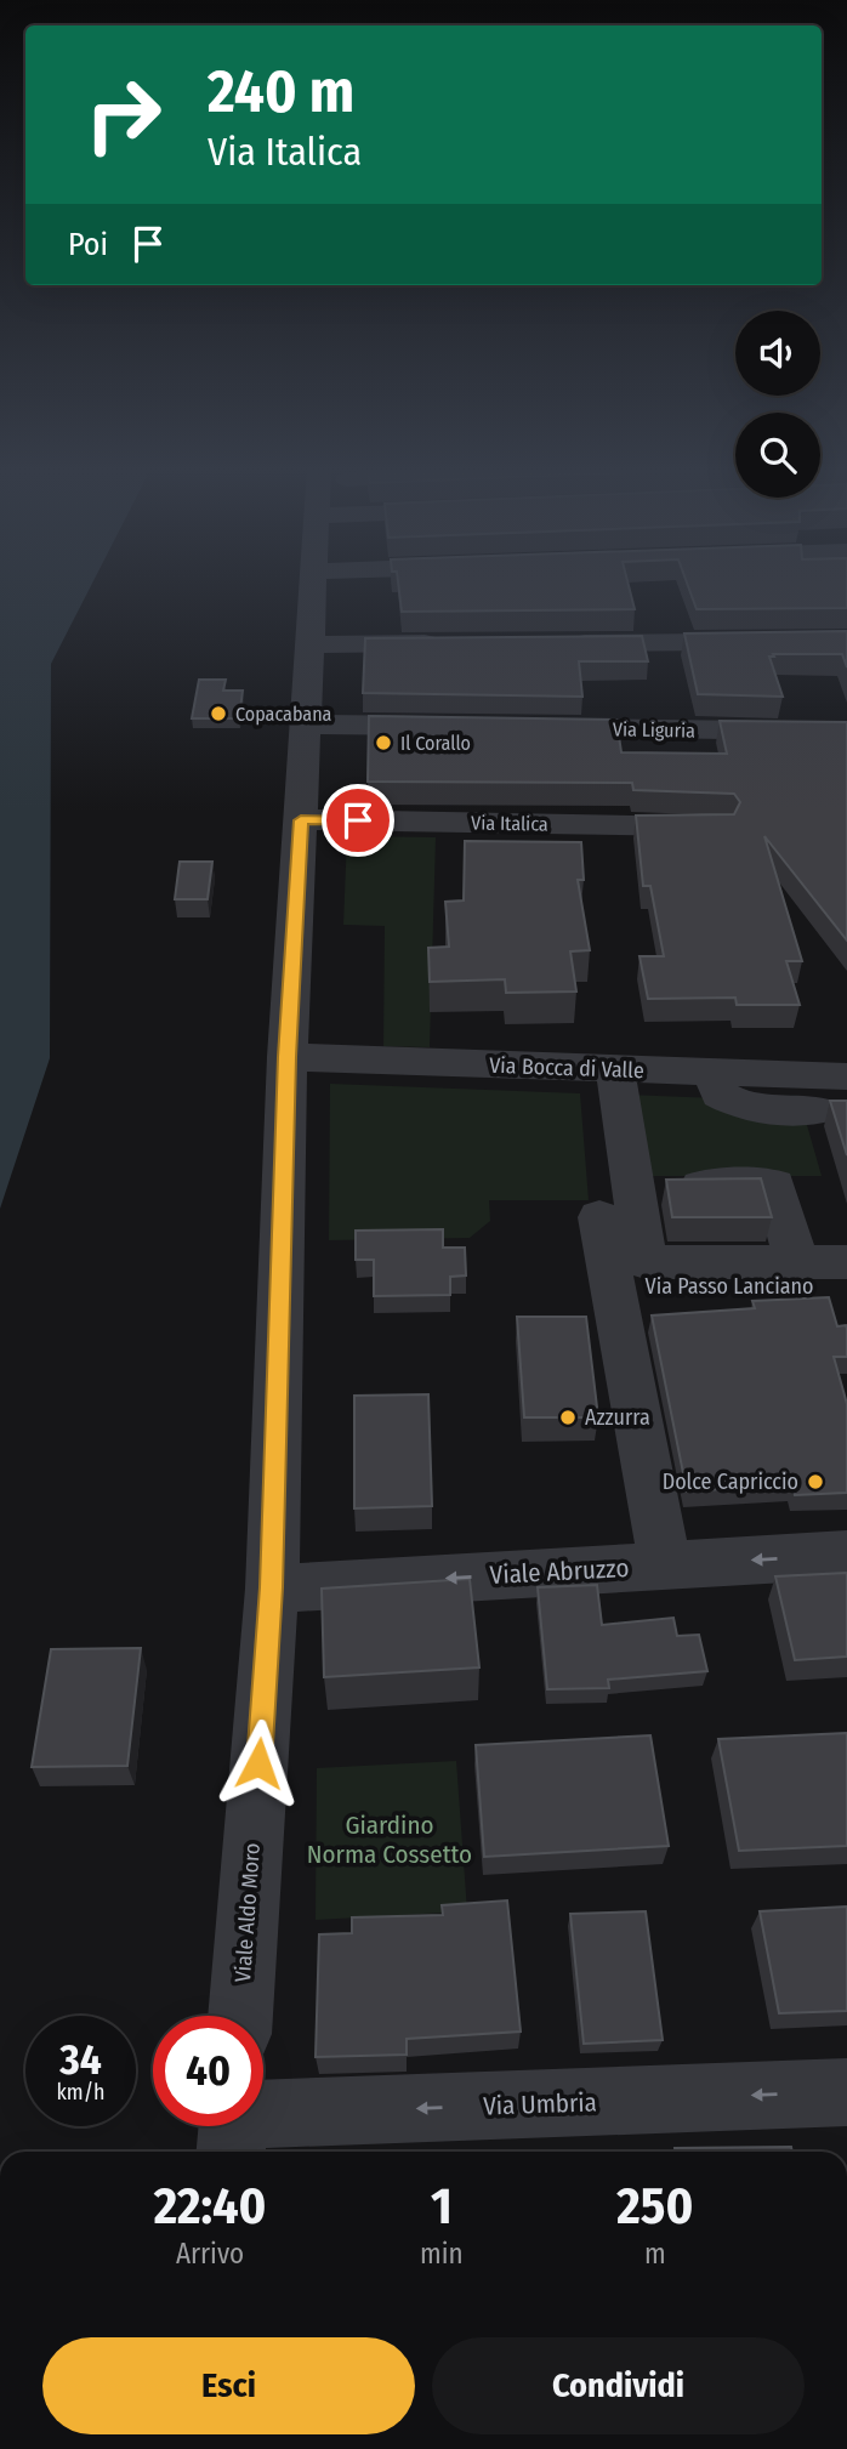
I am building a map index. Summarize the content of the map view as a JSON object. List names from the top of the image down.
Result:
{
  "streets": {
    "street": [
      "Via Liguria",
      "Via Italica",
      "Via Bocca di Valle",
      "Via Passo Lanciano",
      "Viale Abruzzo",
      "Viale Aldo Moro",
      "Via Umbria"
    ]
  },
  "crossings": [
    ["Via Italica", "Viale Aldo Moro"],
    ["Via Bocca di Valle", "Viale Aldo Moro"],
    ["Via Passo Lanciano", "Viale Abruzzo"],
    ["Viale Abruzzo", "Viale Aldo Moro"]
  ],
  "one_way": ["Viale Abruzzo", "Via Umbria"],
  "parks": ["Giardino Norma Cossetto"],
  "places": [
    "Copacabana",
    "Il Corallo",
    "Azzurra",
    "Dolce Capriccio"
  ],
  "page": {
    "turn": ["240 m", "Via Italica"],
    "then": "Poi",
    "speed": "34 km/h",
    "limit": "40",
    "eta": [
      "22:40",
      "Arrivo",
      "1",
      "min",
      "250",
      "m"
    ],
    "buttons": ["Esci", "Condividi"]
  }
}
